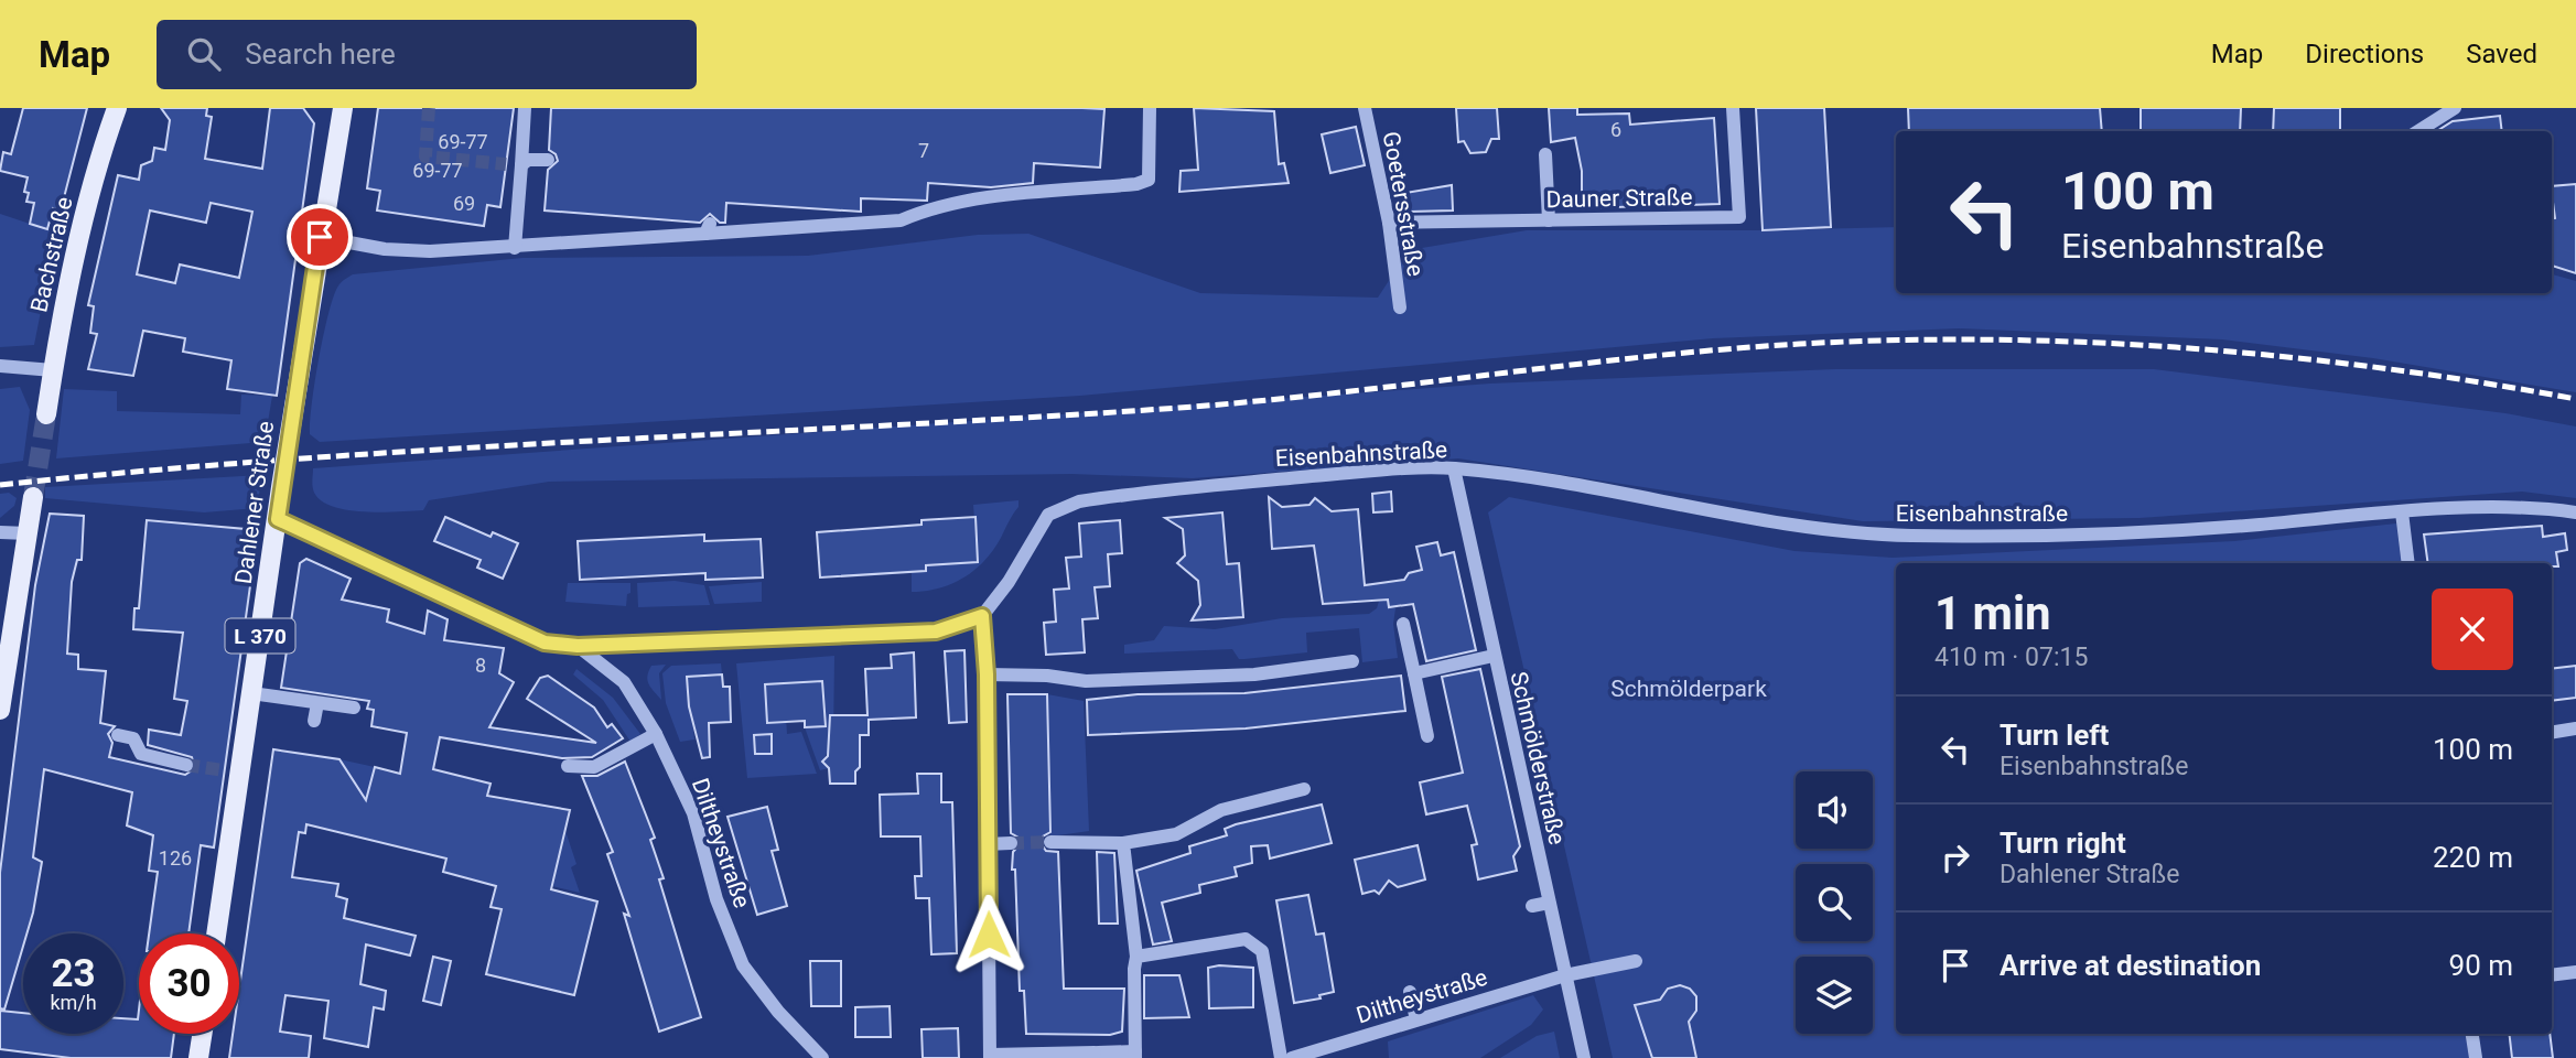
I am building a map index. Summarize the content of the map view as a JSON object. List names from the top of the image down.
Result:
{
  "streets": {
    "main road": ["Bachstraße", "Dahlener Straße", "L 370"],
    "street": [
      "Dauner Straße",
      "Goetersstraße",
      "Eisenbahnstraße",
      "Schmölderstraße",
      "Diltheystraße"
    ]
  },
  "crossings": [
    ["Dauner Straße", "Goetersstraße"],
    ["Eisenbahnstraße", "Schmölderstraße"],
    ["Schmölderstraße", "Diltheystraße"]
  ],
  "parks": ["Schmölderpark"],
  "house_numbers": [
    "6",
    "69-77",
    "7",
    "69-77",
    "69",
    "8",
    "126"
  ],
  "page": {
    "header": "Map",
    "search": "Search here",
    "nav": ["Map", "Directions", "Saved"],
    "turn": ["100 m", "Eisenbahnstraße"],
    "heading": ["1 min", "410 m · 07:15"],
    "list": [
      {
        "name": "Turn left",
        "note": "Eisenbahnstraße",
        "value": "100 m"
      },
      {
        "name": "Turn right",
        "note": "Dahlener Straße",
        "value": "220 m"
      },
      {
        "name": "Arrive at destination",
        "value": "90 m"
      }
    ],
    "speed": "23 km/h",
    "limit": "30"
  }
}
